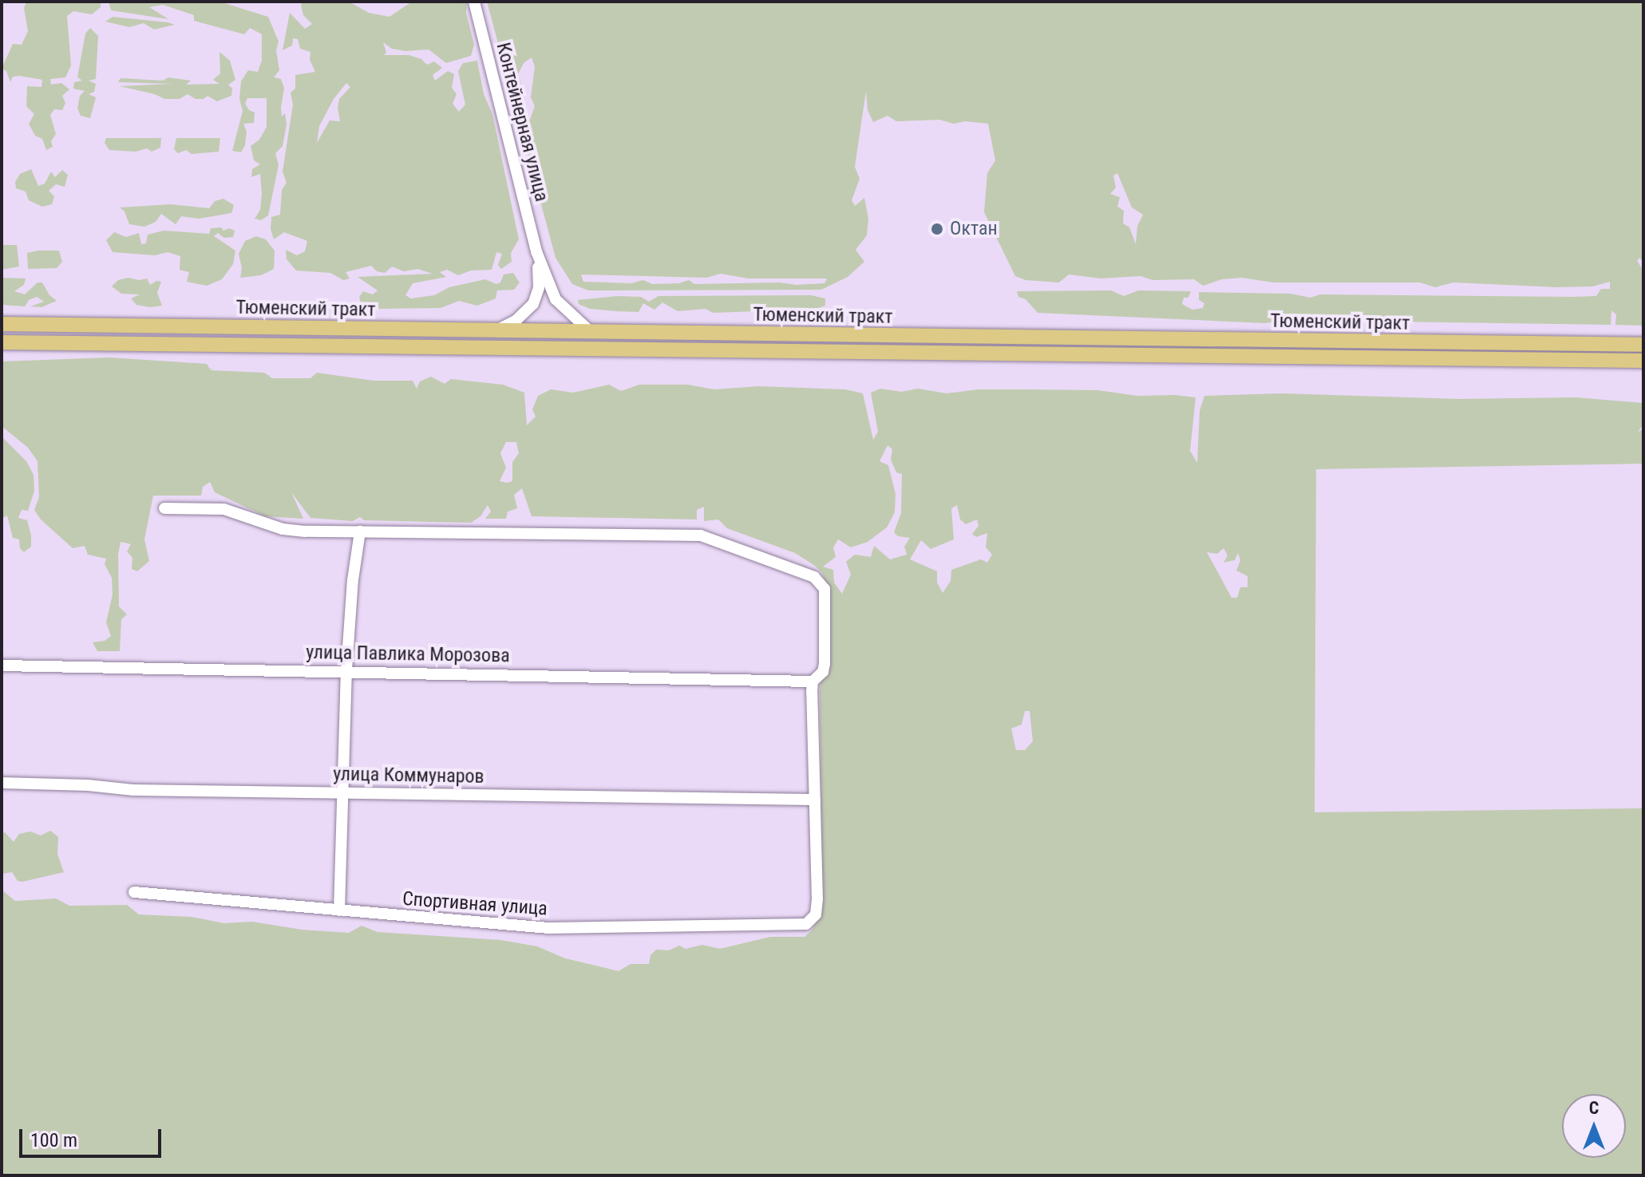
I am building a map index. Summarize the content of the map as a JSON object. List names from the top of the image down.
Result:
{
  "streets": {
    "main road": ["Тюменский тракт"],
    "street": [
      "Контейнерная улица",
      "улица Павлика Морозова",
      "улица Коммунаров",
      "Спортивная улица"
    ]
  },
  "crossings": [
    ["Контейнерная улица", "Тюменский тракт"],
    ["улица Коммунаров", "Спортивная улица"]
  ],
  "places": ["Октан"],
  "scale_bar": "100 m",
  "north": "top"
}
